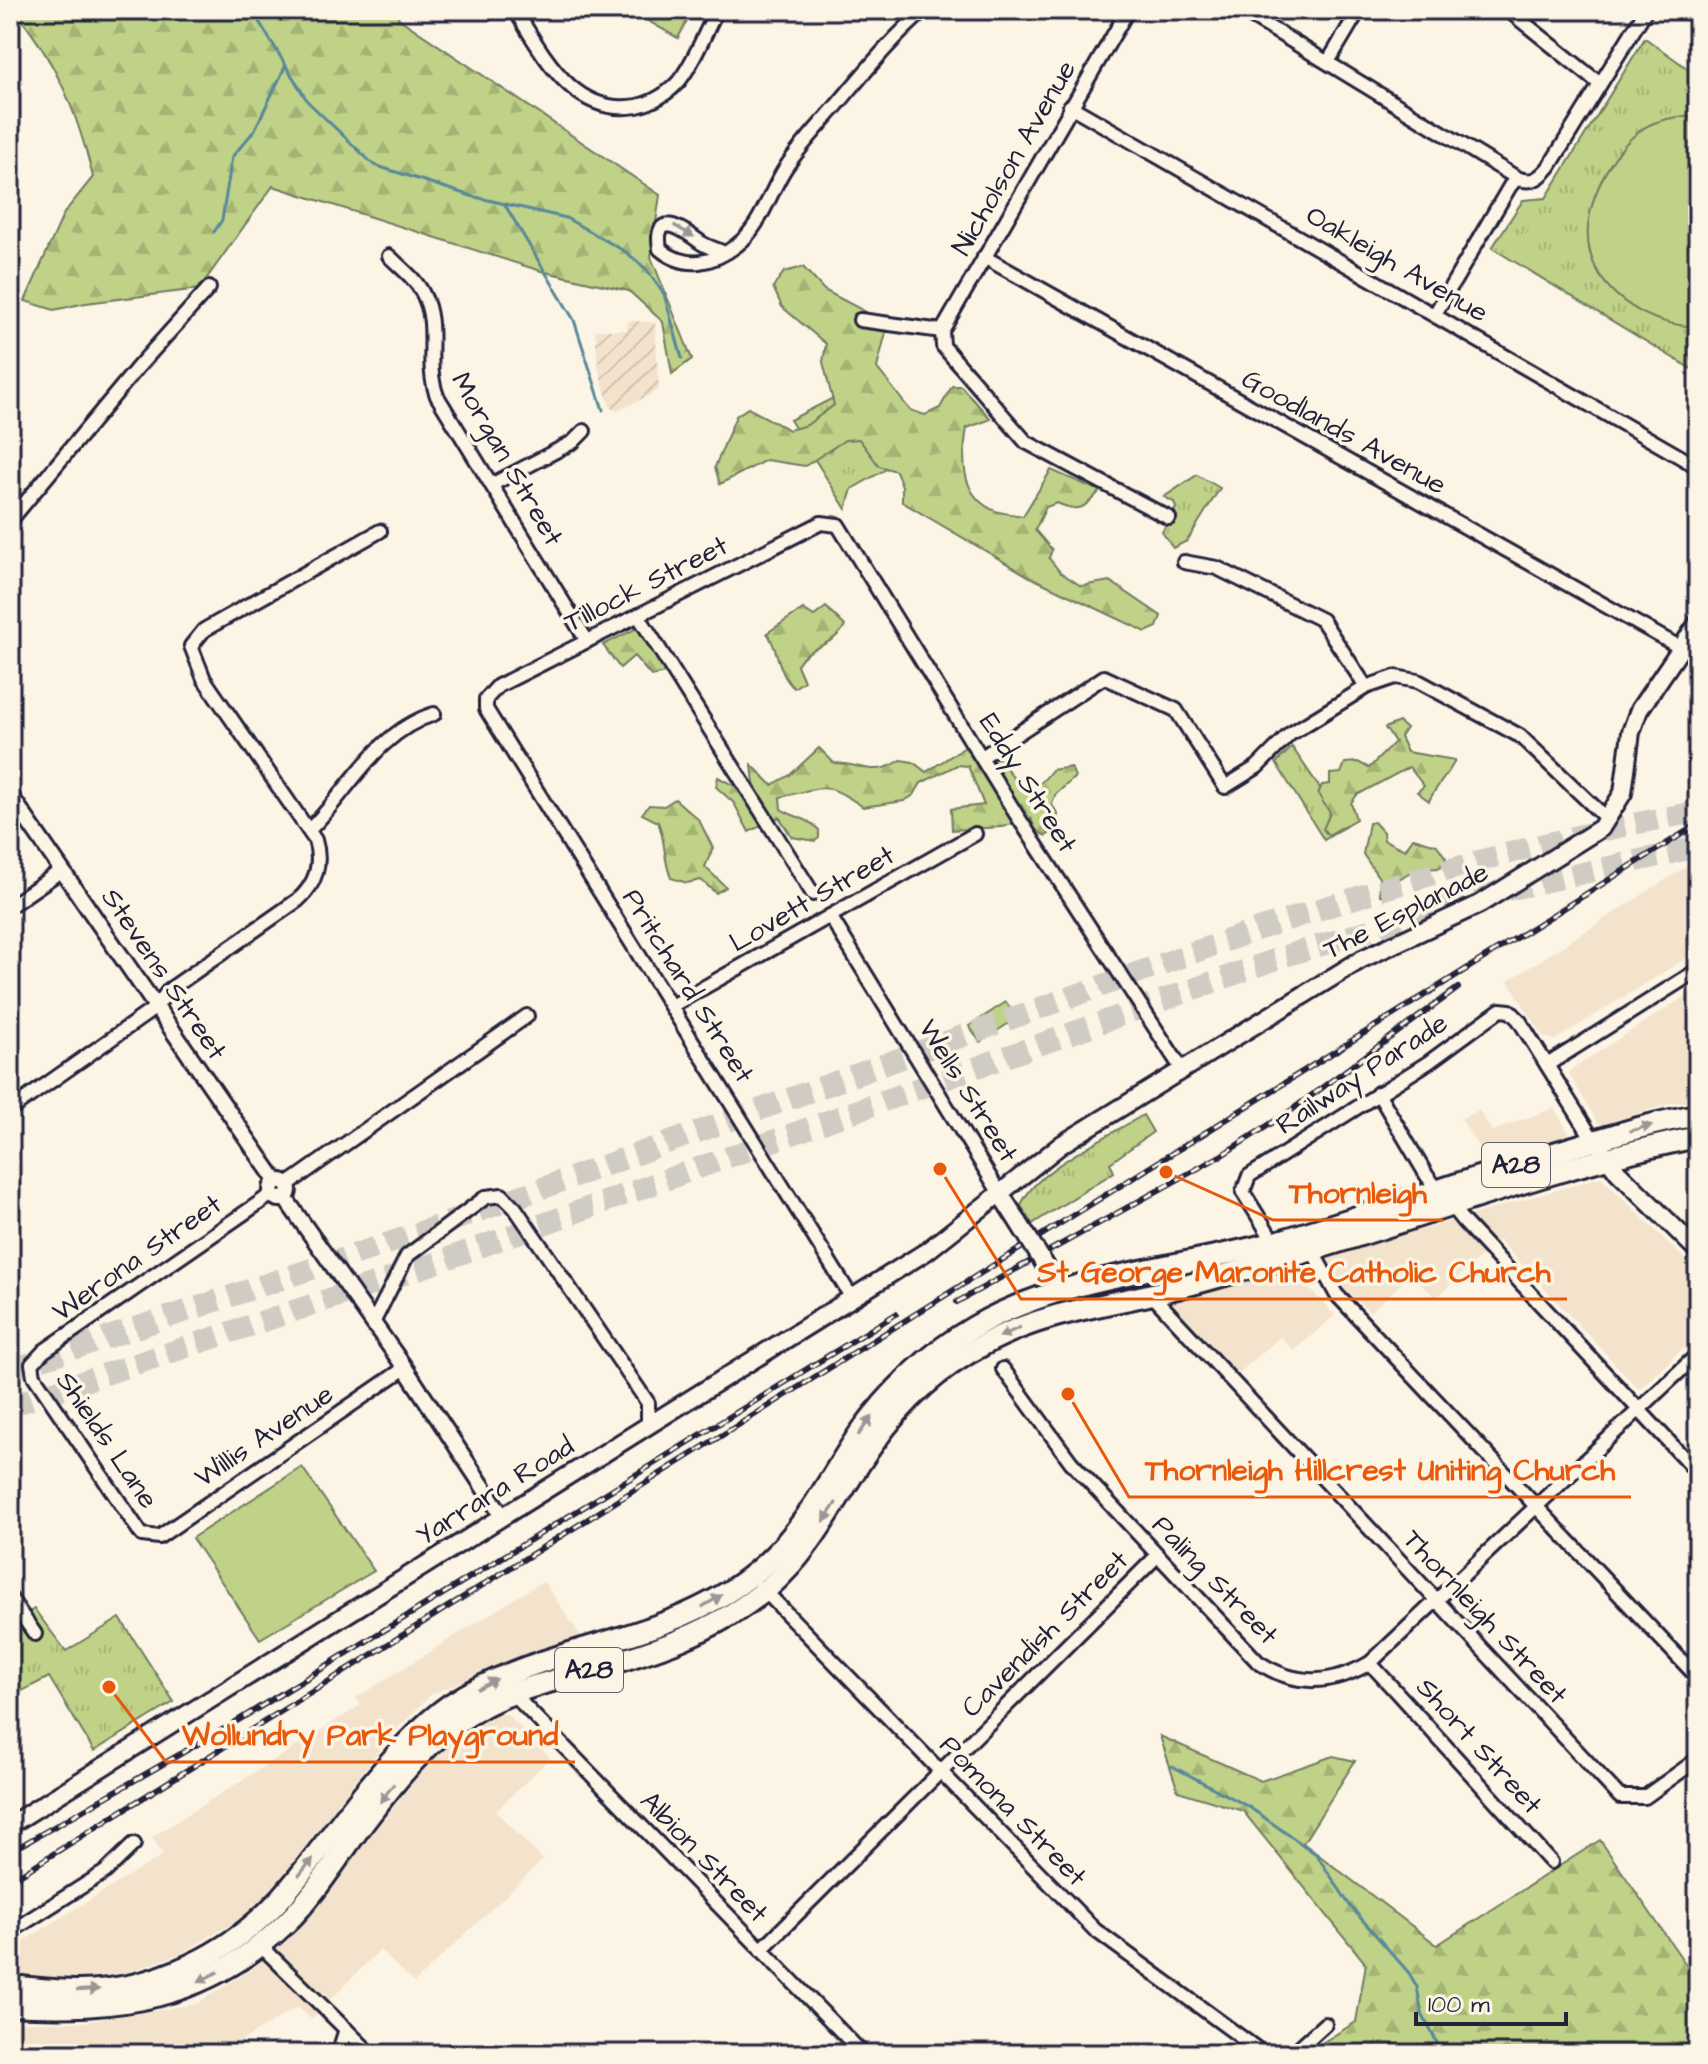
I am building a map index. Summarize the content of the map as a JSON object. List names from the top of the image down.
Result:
{
  "streets": {
    "highway": ["A28"],
    "main road": ["The Esplanade", "Wells Street", "Yarrara Road"],
    "street": [
      "Nicholson Avenue",
      "Oakleigh Avenue",
      "Goodlands Avenue",
      "Morgan Street",
      "Tillock Street",
      "Eddy Street",
      "Lovett Street",
      "Stevens Street",
      "Pritchard Street",
      "Railway Parade",
      "Werona Street",
      "Willis Avenue",
      "Shields Lane",
      "Paling Street",
      "Thornleigh Street",
      "Cavendish Street",
      "Short Street",
      "Pomona Street",
      "Albion Street"
    ]
  },
  "crossings": [
    ["Nicholson Avenue", "Oakleigh Avenue"],
    ["Nicholson Avenue", "Goodlands Avenue"],
    ["Goodlands Avenue", "The Esplanade"],
    ["Morgan Street", "Tillock Street"],
    ["Tillock Street", "Eddy Street"],
    ["Tillock Street", "Pritchard Street"],
    ["Eddy Street", "The Esplanade"],
    ["Lovett Street", "Pritchard Street"],
    ["Lovett Street", "Wells Street"],
    ["The Esplanade", "Wells Street"],
    ["The Esplanade", "Yarrara Road"],
    ["Stevens Street", "Werona Street"],
    ["Stevens Street", "Willis Avenue"],
    ["Stevens Street", "Yarrara Road"],
    ["Pritchard Street", "Yarrara Road"],
    ["Railway Parade", "A28"],
    ["Wells Street", "A28"],
    ["Wells Street", "Yarrara Road"],
    ["A28", "Thornleigh Street"],
    ["A28", "Pomona Street"],
    ["A28", "Albion Street"],
    ["Werona Street", "Shields Lane"],
    ["Willis Avenue", "Shields Lane"],
    ["Paling Street", "Thornleigh Street"],
    ["Paling Street", "Cavendish Street"],
    ["Paling Street", "Short Street"],
    ["Cavendish Street", "Pomona Street"],
    ["Cavendish Street", "Albion Street"]
  ],
  "places": [
    "St George Maronite Catholic Church",
    "Thornleigh",
    "Thornleigh Hillcrest Uniting Church",
    "Wollundry Park Playground"
  ],
  "scale_bar": "100 m"
}
